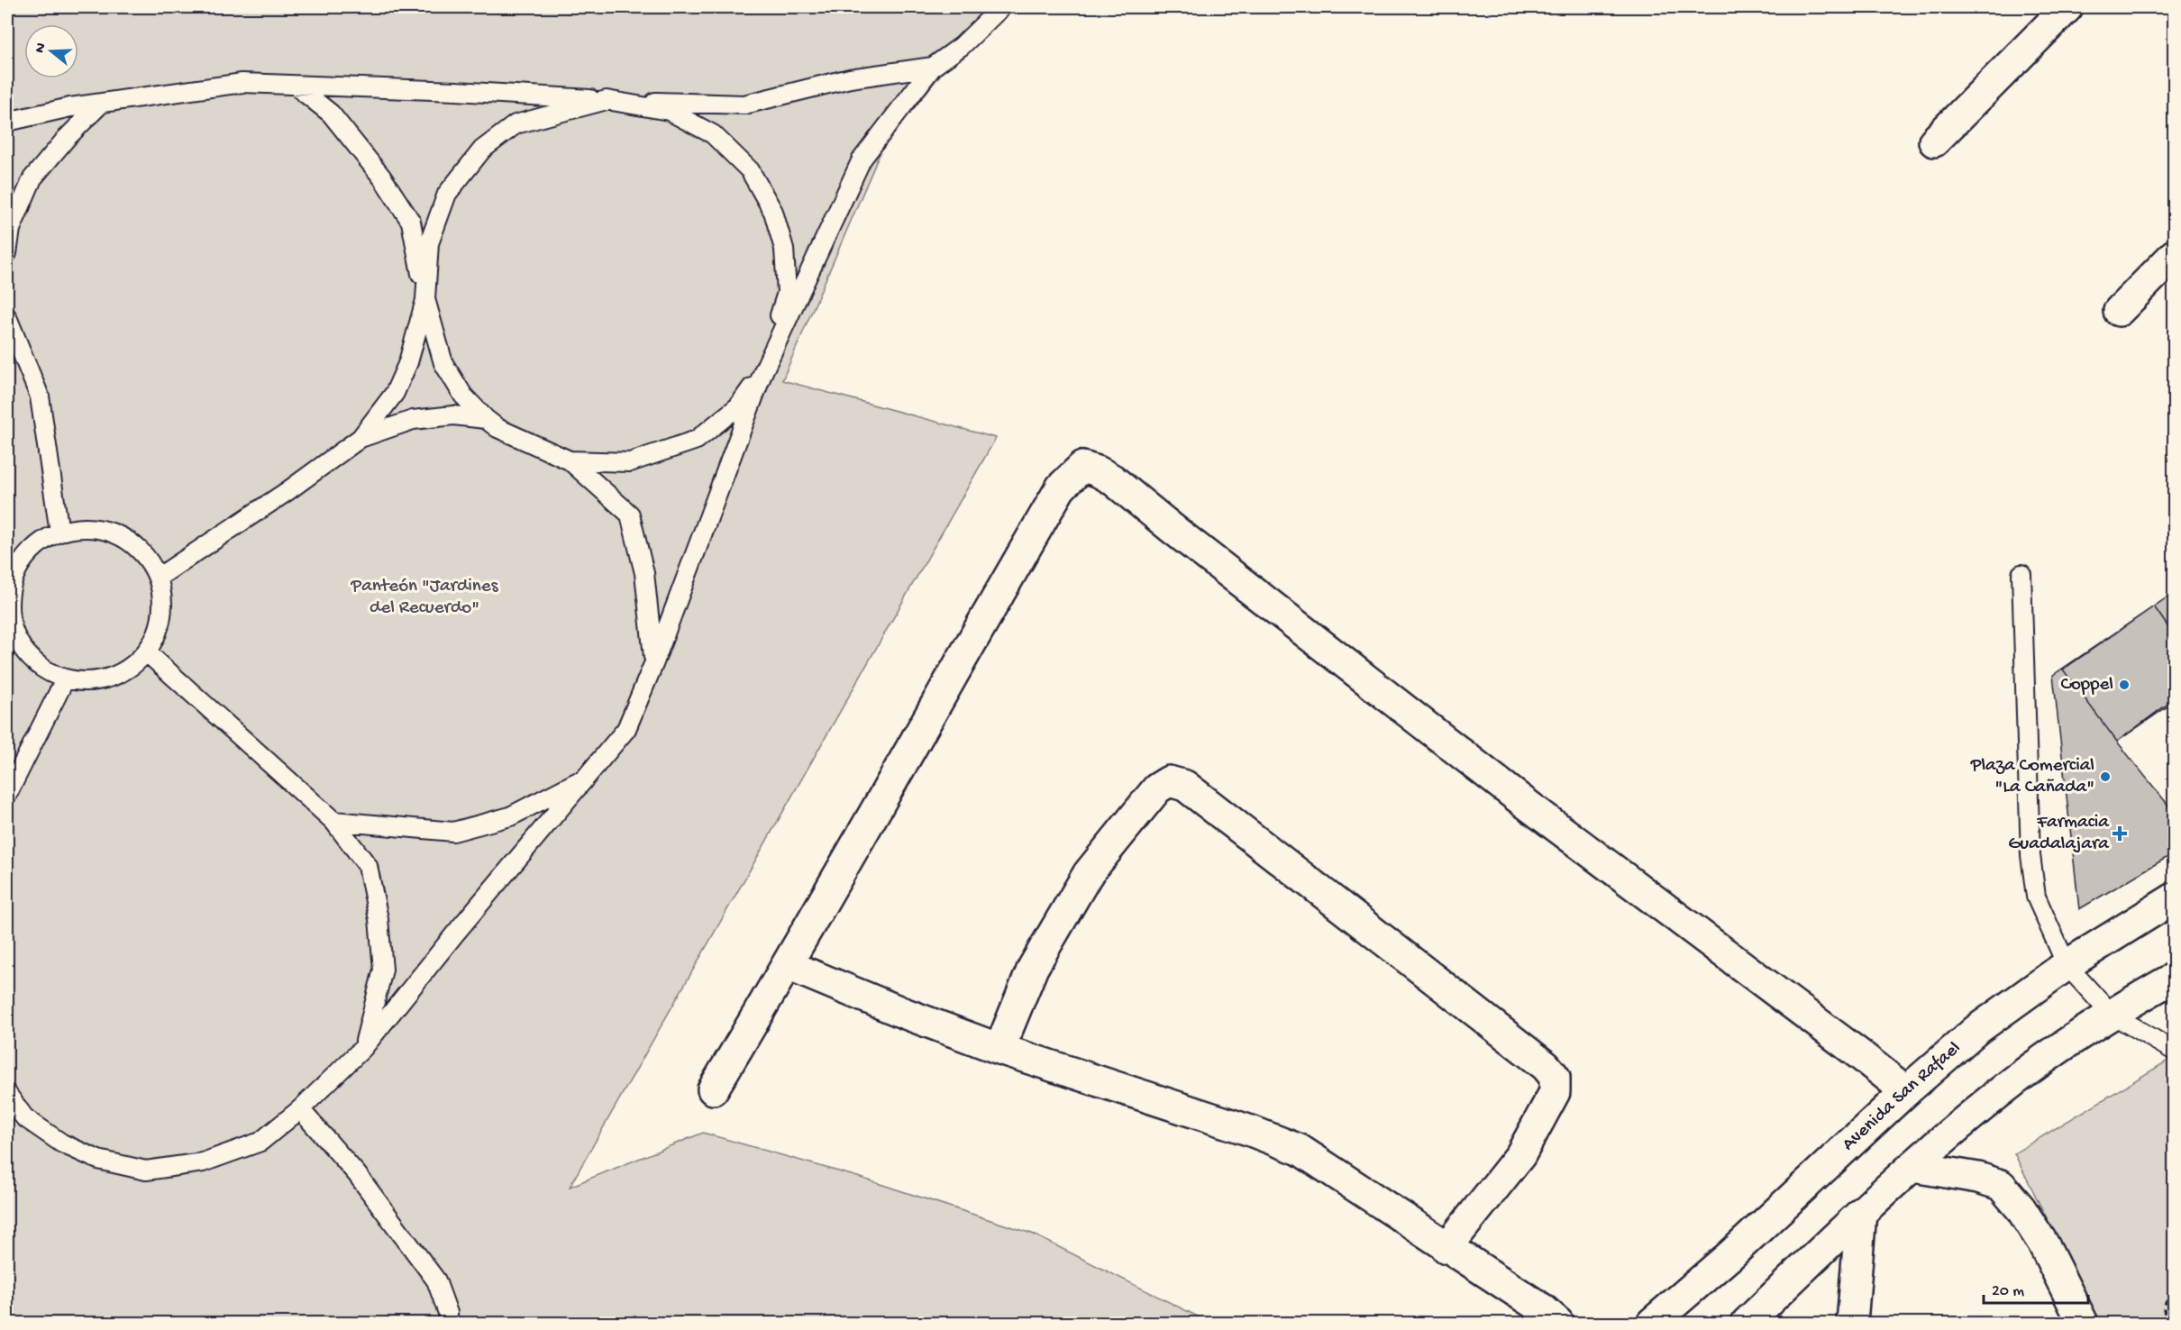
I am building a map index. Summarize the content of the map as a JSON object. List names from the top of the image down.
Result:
{
  "streets": {
    "street": ["Avenida San Rafael"]
  },
  "parks": ["Panteón \"Jardines del Recuerdo\""],
  "places": {
    "other": ["Coppel", "Plaza Comercial \"La Cañada\""],
    "health": ["Farmacia Guadalajara"]
  },
  "scale_bar": "20 m",
  "north": "left"
}
